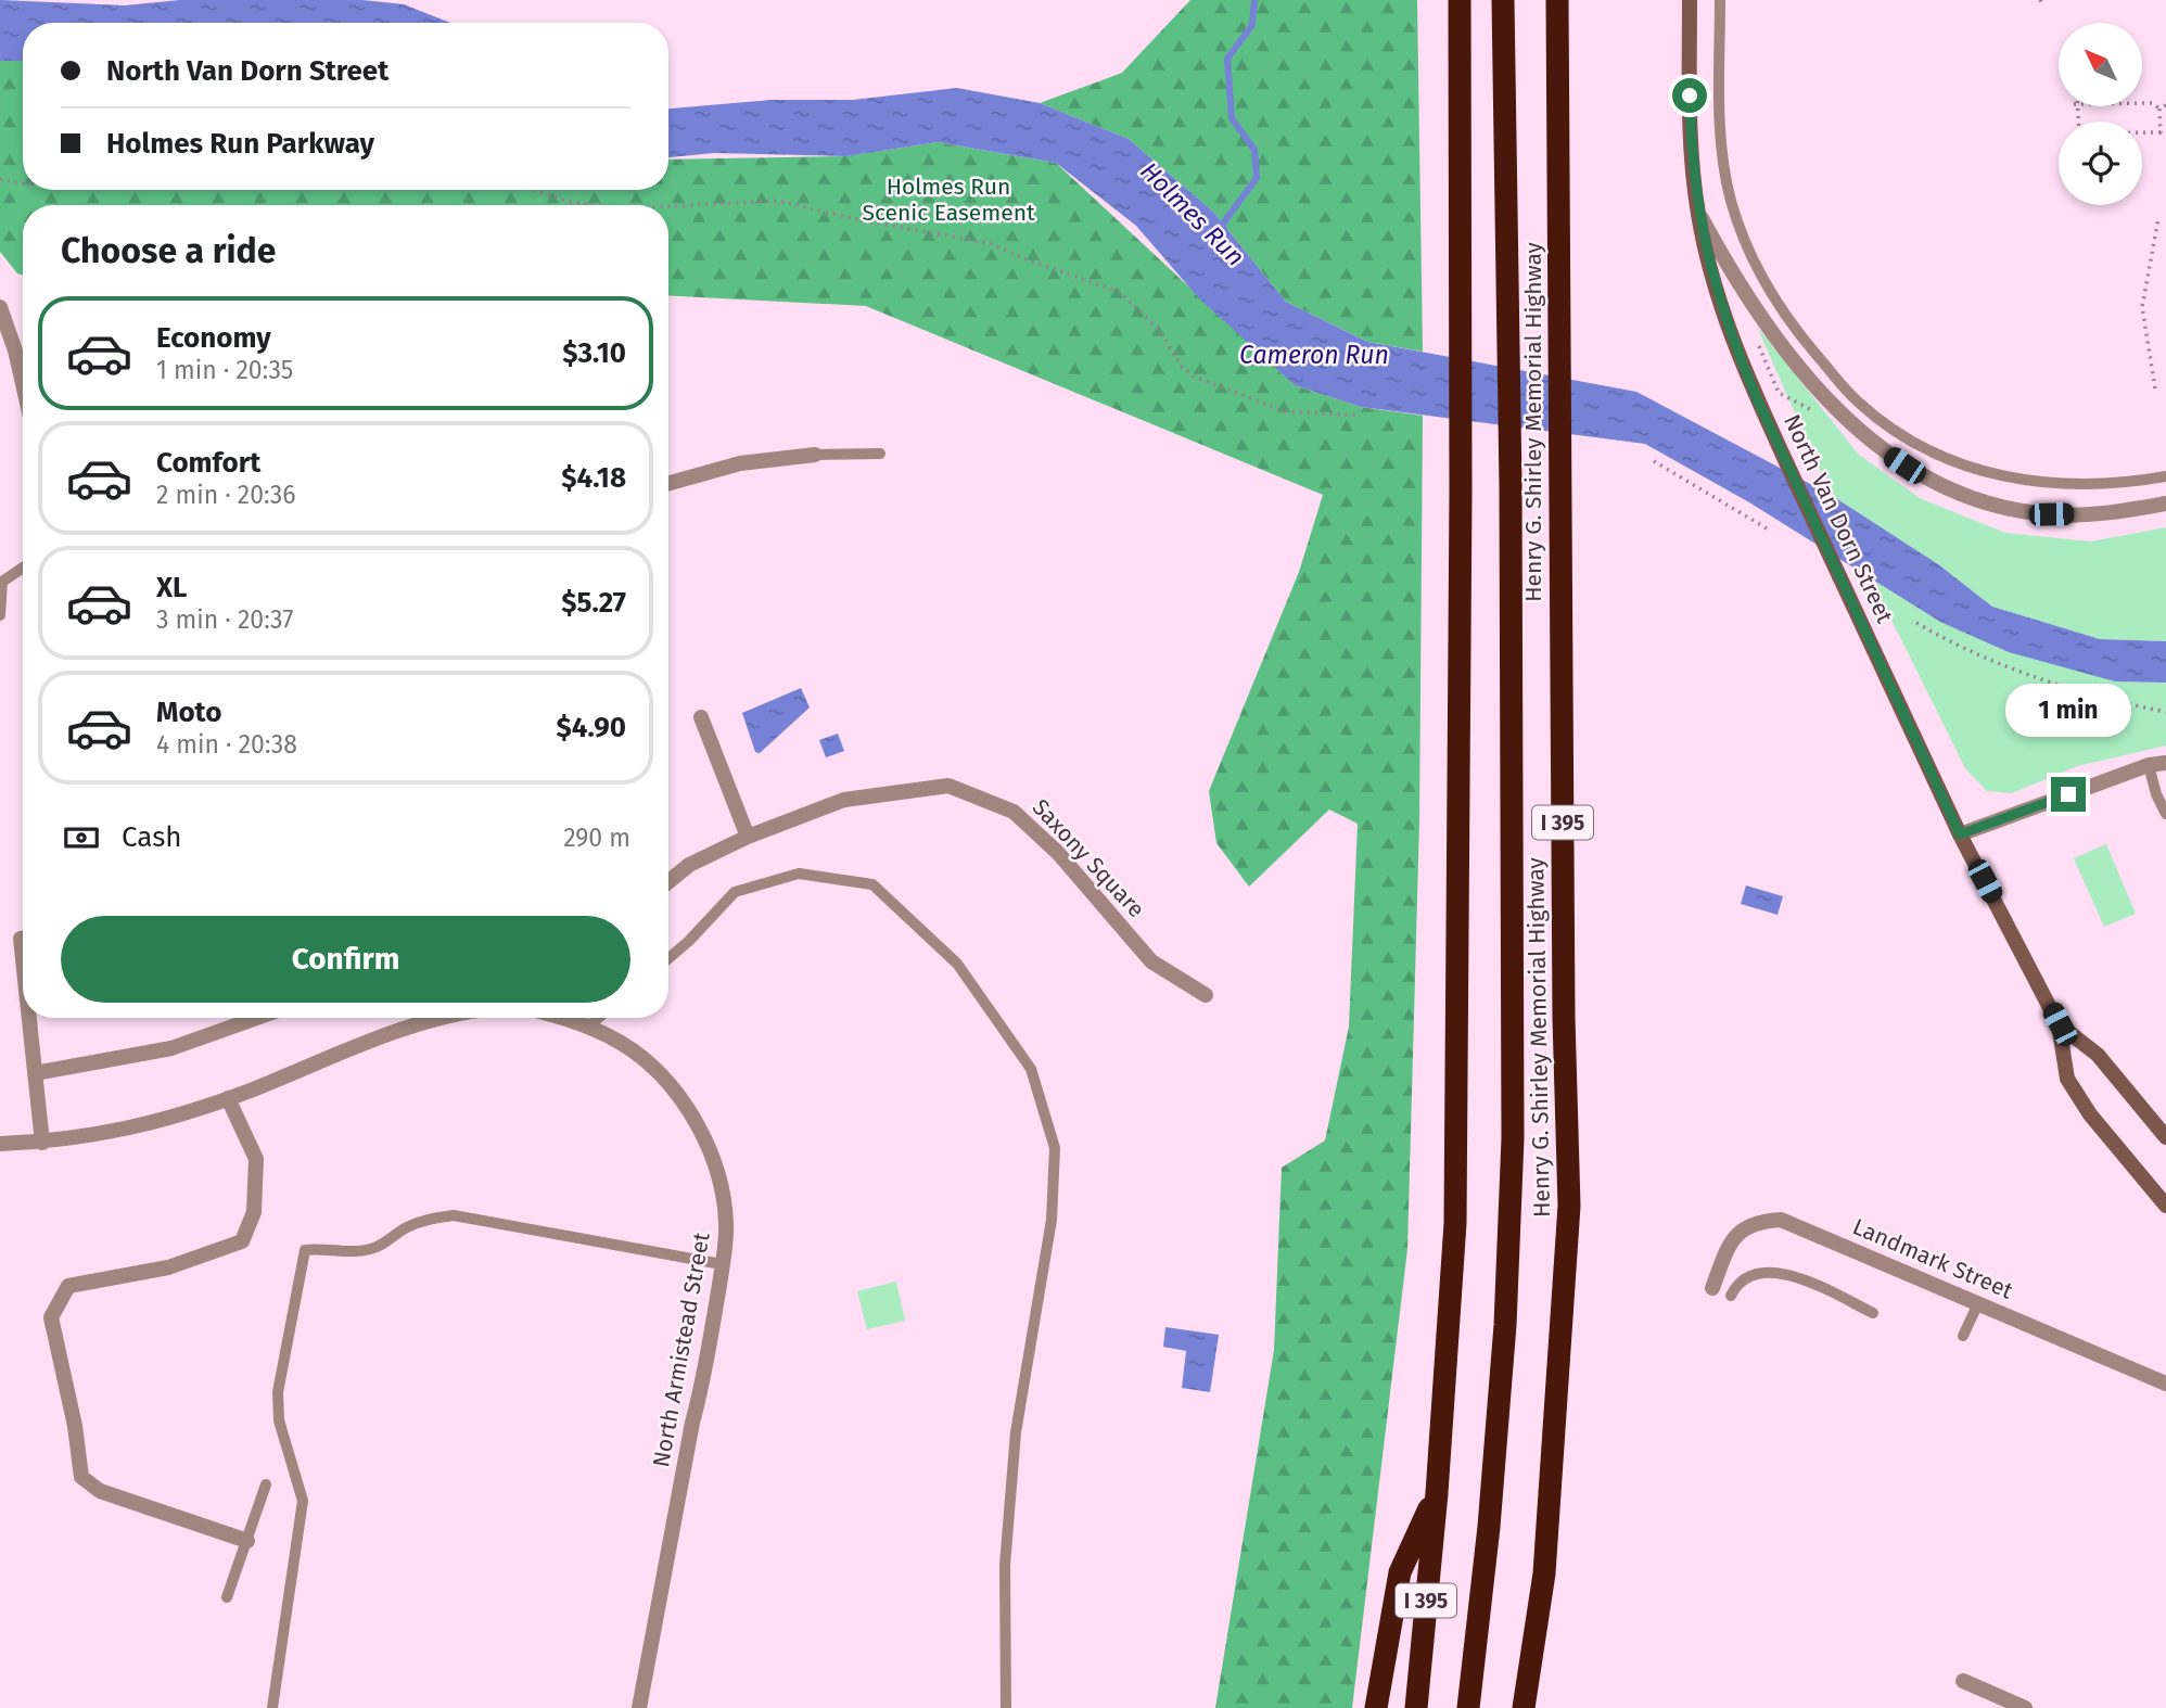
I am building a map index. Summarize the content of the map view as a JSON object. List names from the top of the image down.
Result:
{
  "streets": {
    "highway": ["Henry G. Shirley Memorial Highway", "I 395"],
    "main road": ["North Van Dorn Street"],
    "street": ["Saxony Square", "Landmark Street", "North Armistead Street"]
  },
  "water": ["Holmes Run", "Cameron Run"],
  "parks": ["Holmes Run Scenic Easement"],
  "north": "top left",
  "page": {
    "banner": ["North Van Dorn Street", "Holmes Run Parkway"],
    "heading": "Choose a ride",
    "list": [
      {
        "name": "Economy",
        "note": "1 min · 20:35",
        "value": "$3.10"
      },
      {
        "name": "Comfort",
        "note": "2 min · 20:36",
        "value": "$4.18"
      },
      {
        "name": "XL",
        "note": "3 min · 20:37",
        "value": "$5.27"
      },
      {
        "name": "Moto",
        "note": "4 min · 20:38",
        "value": "$4.90"
      }
    ],
    "bubble": "1 min",
    "pay": ["Cash", "290 m"],
    "buttons": "Confirm"
  }
}
